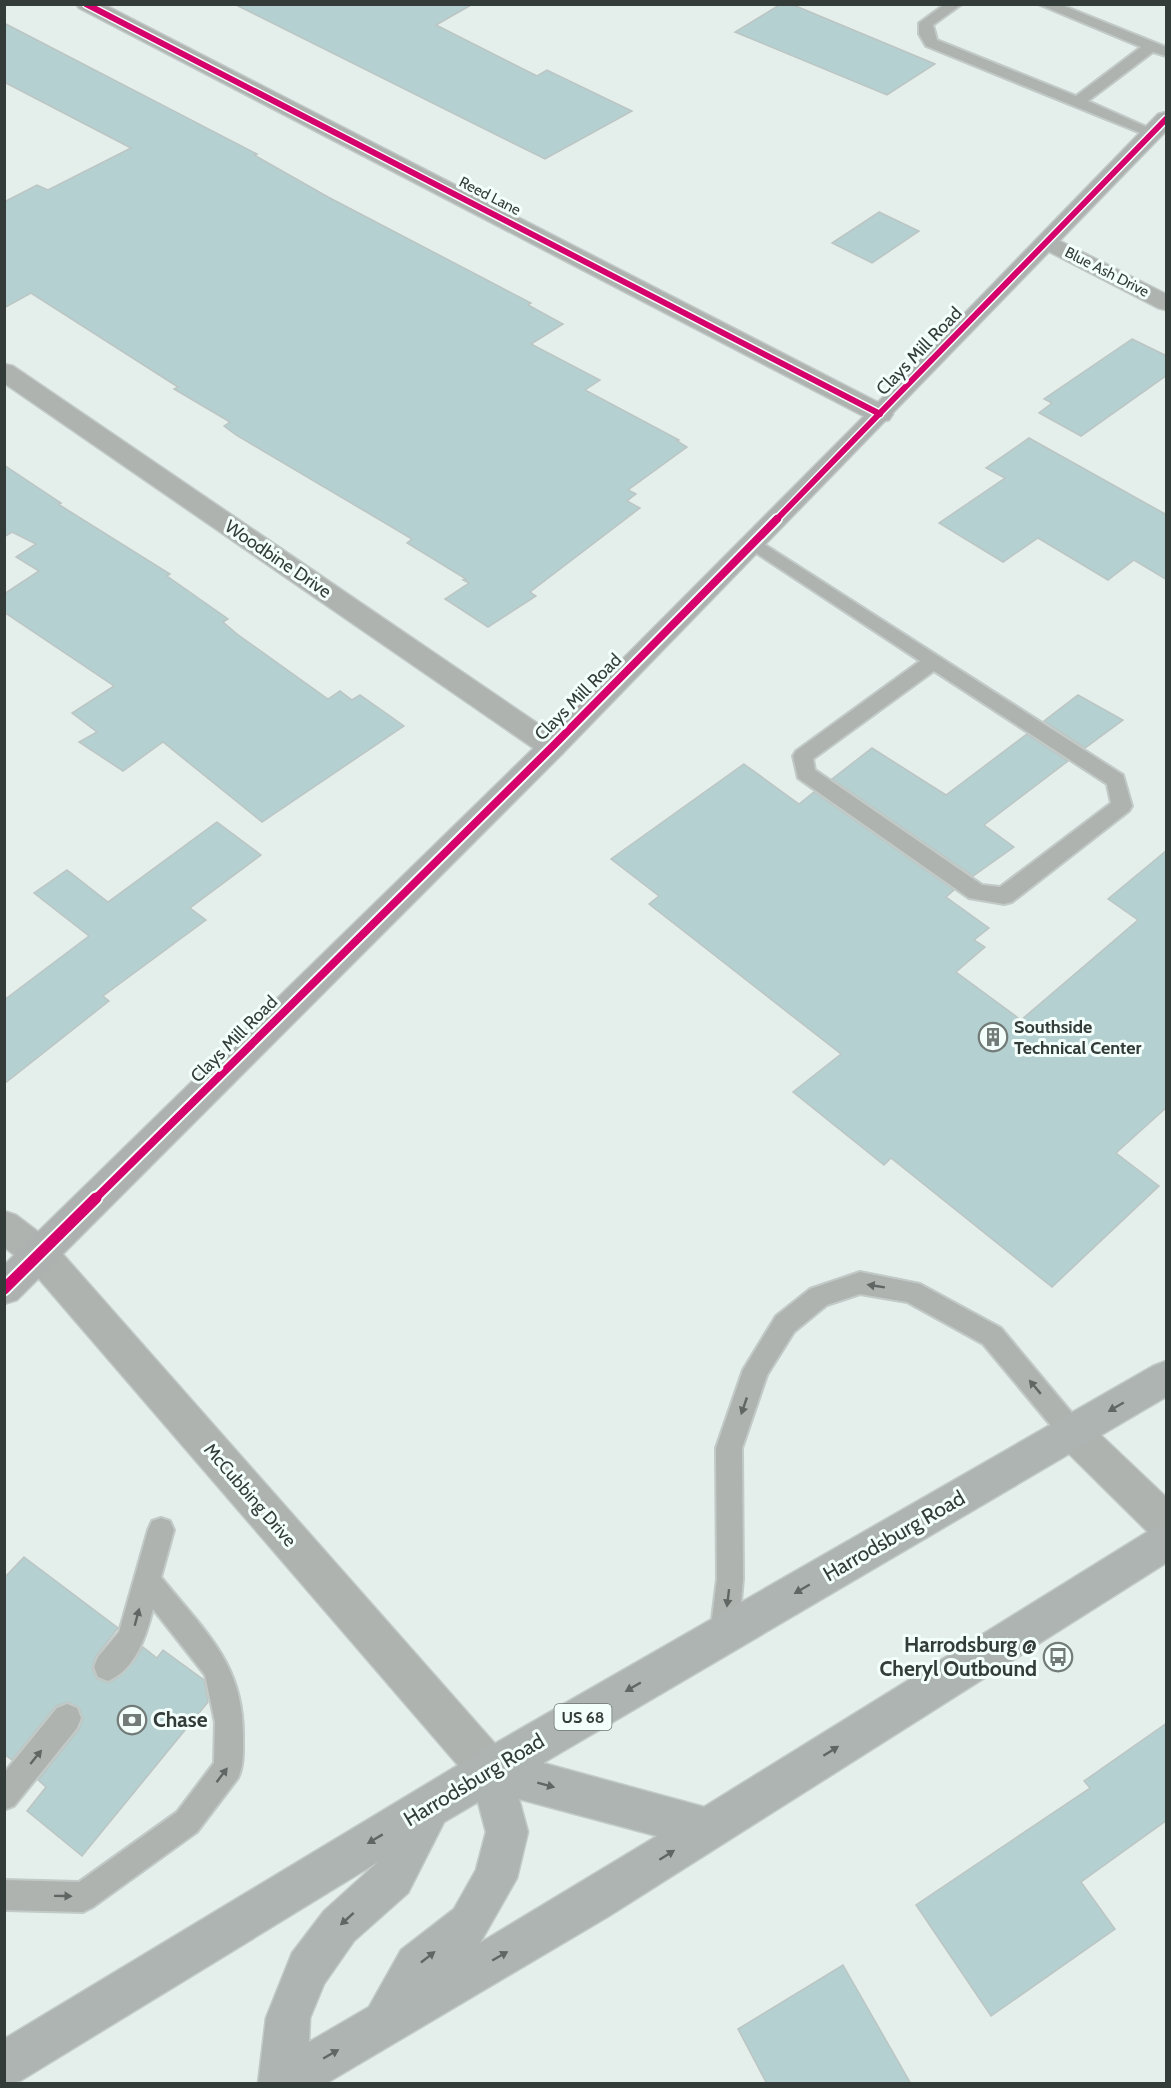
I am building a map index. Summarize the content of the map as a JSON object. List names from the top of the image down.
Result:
{
  "streets": {
    "main road": ["Clays Mill Road", "Harrodsburg Road", "US 68"],
    "street": [
      "Reed Lane",
      "Blue Ash Drive",
      "Woodbine Drive",
      "McCubbing Drive"
    ]
  },
  "crossings": [
    ["Reed Lane", "Clays Mill Road"],
    ["Blue Ash Drive", "Clays Mill Road"],
    ["Clays Mill Road", "Woodbine Drive"],
    ["Clays Mill Road", "McCubbing Drive"],
    ["McCubbing Drive", "Harrodsburg Road"]
  ],
  "places": {
    "building": ["Southside Technical Center"],
    "bus stop": ["Harrodsburg @ Cheryl Outbound"],
    "bank": ["Chase"]
  }
}
